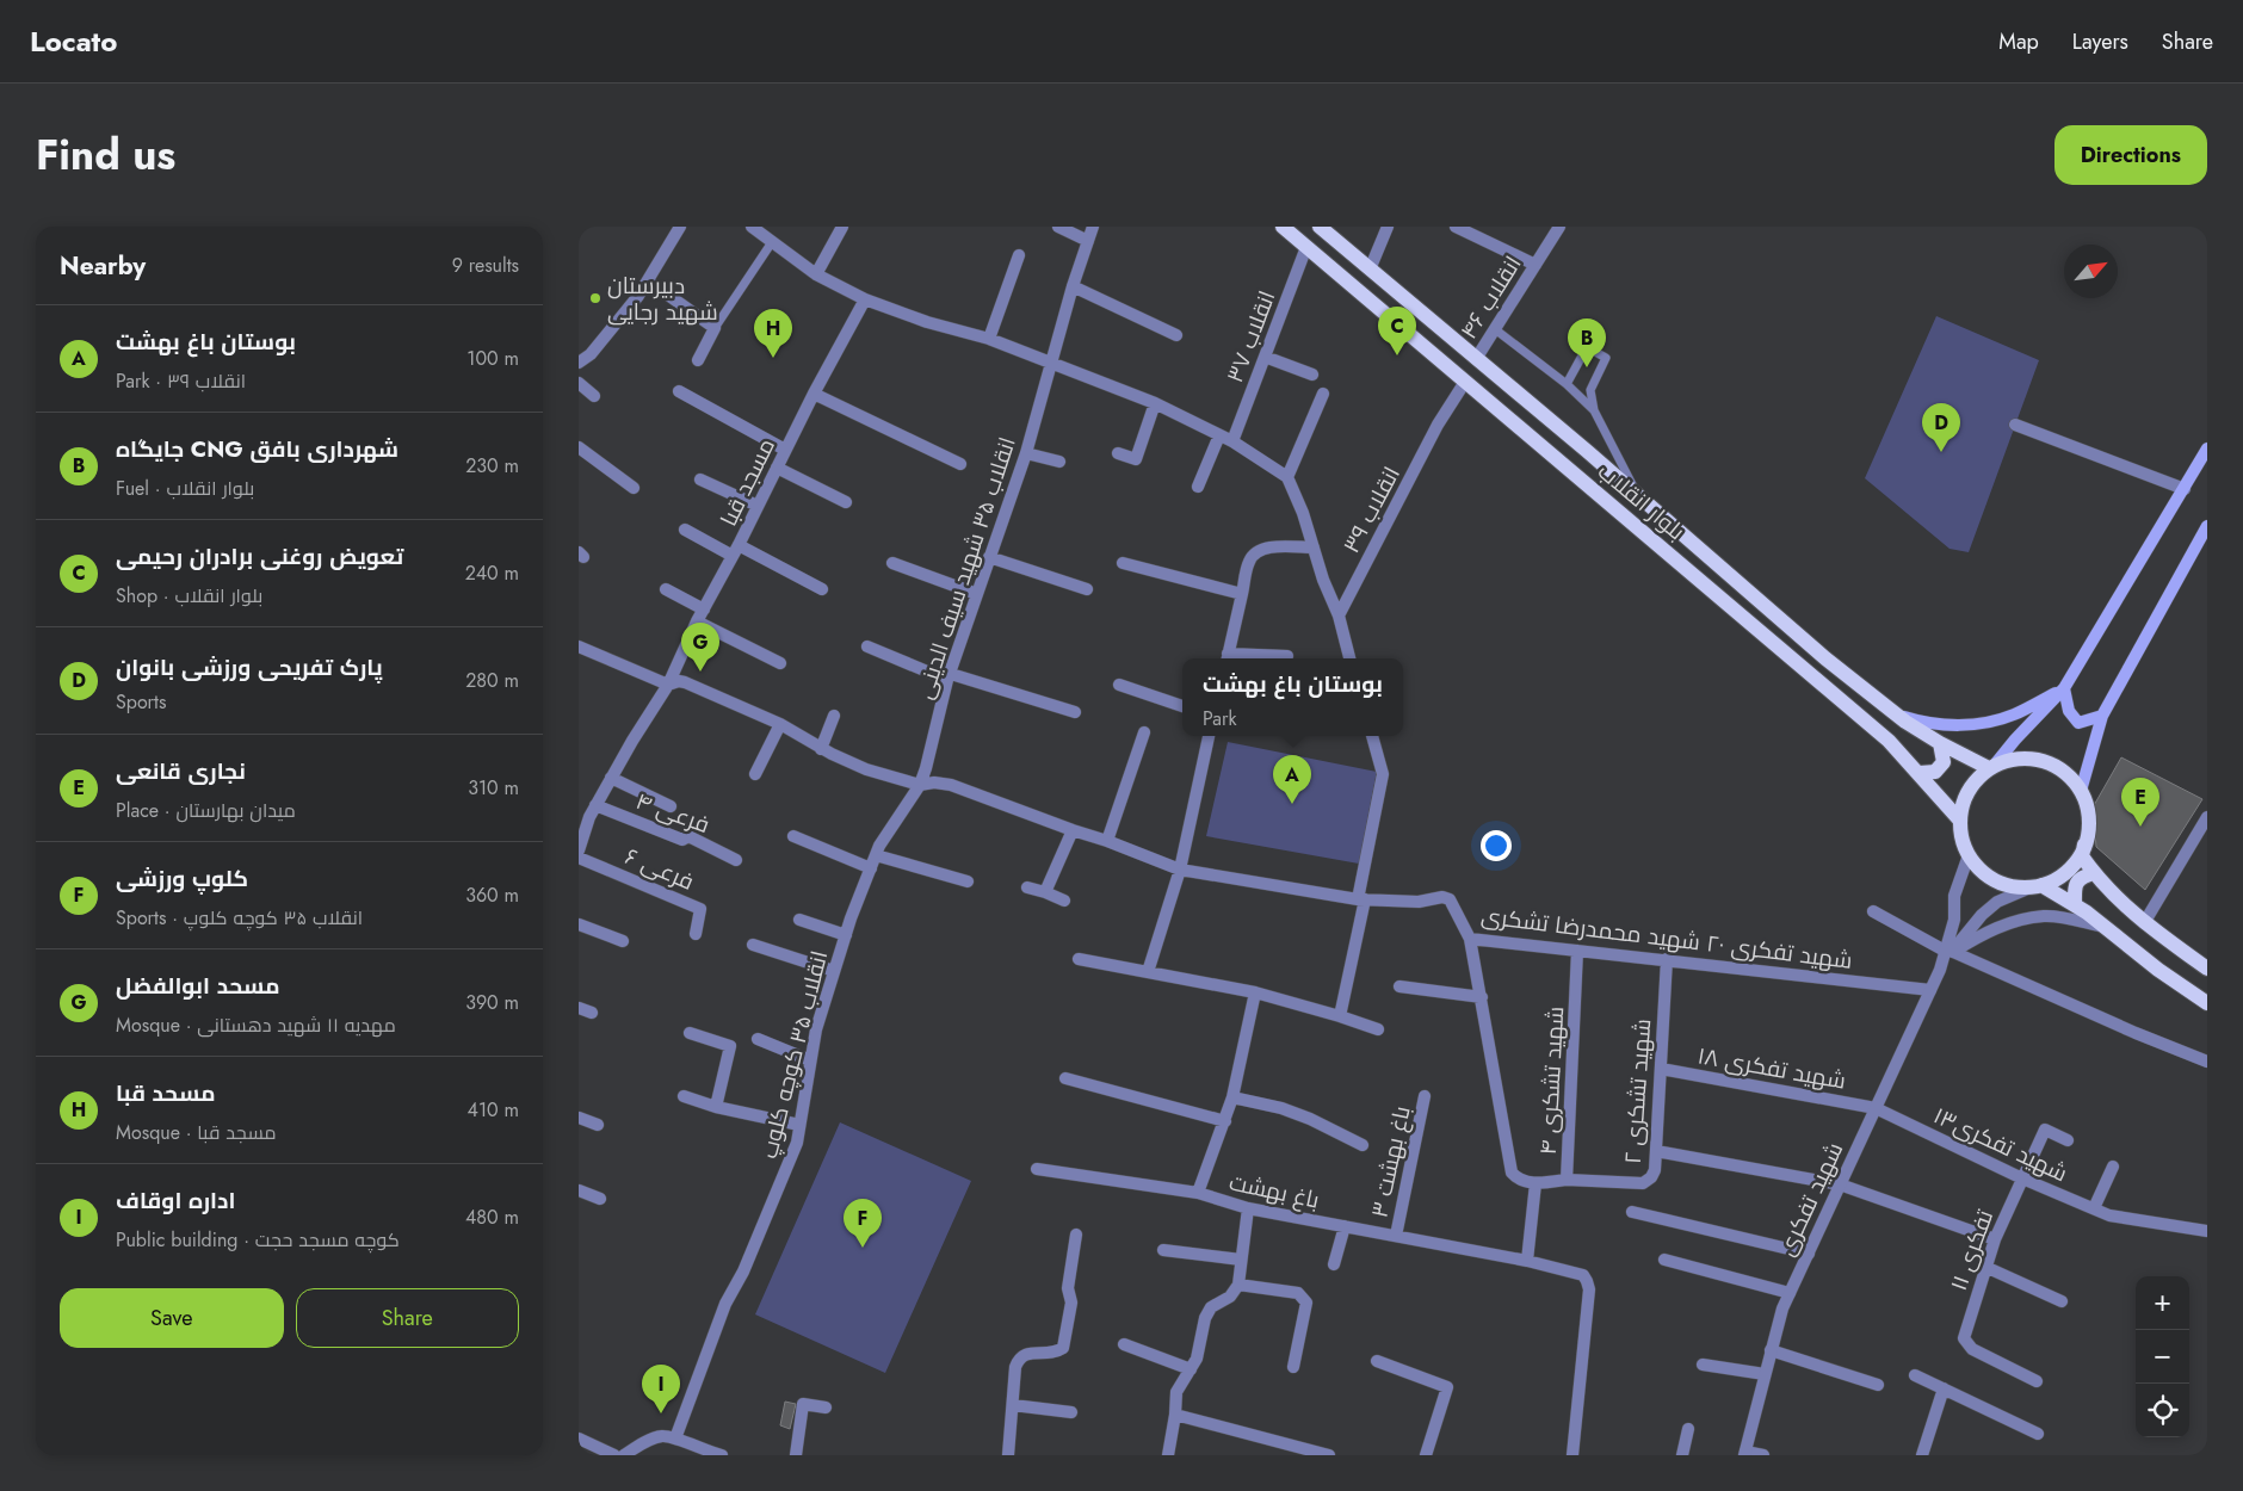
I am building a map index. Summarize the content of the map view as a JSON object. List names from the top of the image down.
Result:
{
  "streets": {
    "main road": ["بلوار انقلاب"],
    "street": [
      "انقلاب ۴۶",
      "انقلاب ۳۷",
      "مسجد قبا",
      "انقلاب ۳۹",
      "انقلاب ۳۵ شهید سیف الدینی",
      "فرعی ۴",
      "فرعی ۶",
      "شهید تفکری ۲۰ شهید محمدرضا تشکری",
      "انقلاب ۳۵ کوچه کلوپ",
      "شهید تفکری ۱۸",
      "شهید تشکری ۴",
      "شهید تشکری ۲",
      "شهید تفکری۱۳",
      "باغ بهشت ۳",
      "باغ بهشت",
      "شهید تفکری",
      "تفکری ۱۱"
    ]
  },
  "crossings": [
    ["انقلاب ۴۶", "بلوار انقلاب"],
    ["انقلاب ۳۷", "بلوار انقلاب"],
    ["مسجد قبا", "فرعی ۴"],
    ["بلوار انقلاب", "انقلاب ۳۹"],
    ["بلوار انقلاب", "شهید تفکری"],
    ["انقلاب ۳۵ شهید سیف الدینی", "انقلاب ۳۵ کوچه کلوپ"],
    ["شهید تفکری ۲۰ شهید محمدرضا تشکری", "شهید تشکری ۴"],
    ["شهید تفکری ۲۰ شهید محمدرضا تشکری", "شهید تشکری ۲"],
    ["شهید تفکری ۲۰ شهید محمدرضا تشکری", "شهید تفکری"],
    ["شهید تفکری ۱۸", "شهید تشکری ۲"],
    ["شهید تفکری ۱۸", "شهید تفکری۱۳"],
    ["شهید تفکری ۱۸", "شهید تفکری"],
    ["شهید تشکری ۴", "شهید تشکری ۲"],
    ["شهید تفکری۱۳", "شهید تفکری"],
    ["شهید تفکری۱۳", "تفکری ۱۱"],
    ["باغ بهشت ۳", "باغ بهشت"]
  ],
  "places": ["دبیرستان شهید رجایی"],
  "north": "top right",
  "page": {
    "header": "Locato",
    "nav": ["Map", "Layers", "Share"],
    "title": "Find us",
    "buttons": [
      "Directions",
      ["Save", "Share"]
    ],
    "heading": ["Nearby", "9 results"],
    "list": [
      {
        "mark": "A",
        "name": "بوستان باغ بهشت",
        "note": "Park · انقلاب ۳۹",
        "value": "100 m"
      },
      {
        "mark": "B",
        "name": "جایگاه CNG شهرداری بافق",
        "note": "Fuel · بلوار انقلاب",
        "value": "230 m"
      },
      {
        "mark": "C",
        "name": "تعویض روغنی برادران رحیمی",
        "note": "Shop · بلوار انقلاب",
        "value": "240 m"
      },
      {
        "mark": "D",
        "name": "پارک تفریحی ورزشی بانوان",
        "note": "Sports",
        "value": "280 m"
      },
      {
        "mark": "E",
        "name": "نجاری قانعی",
        "note": "Place · میدان بهارستان",
        "value": "310 m"
      },
      {
        "mark": "F",
        "name": "کلوپ ورزشی",
        "note": "Sports · انقلاب ۳۵ کوچه کلوپ",
        "value": "360 m"
      },
      {
        "mark": "G",
        "name": "مسحد ابوالفضل",
        "note": "Mosque · مهدیه ۱۱ شهید دهستانی",
        "value": "390 m"
      },
      {
        "mark": "H",
        "name": "مسحد قبا",
        "note": "Mosque · مسجد قبا",
        "value": "410 m"
      },
      {
        "mark": "I",
        "name": "اداره اوقاف",
        "note": "Public building · کوچه مسجد حجت",
        "value": "480 m"
      }
    ],
    "pins": [
      "C",
      "H",
      "B",
      "D",
      "G",
      "A",
      "E",
      "F",
      "I"
    ],
    "popup": ["بوستان باغ بهشت", "Park"],
    "map_buttons": ["+", "−"]
  }
}
